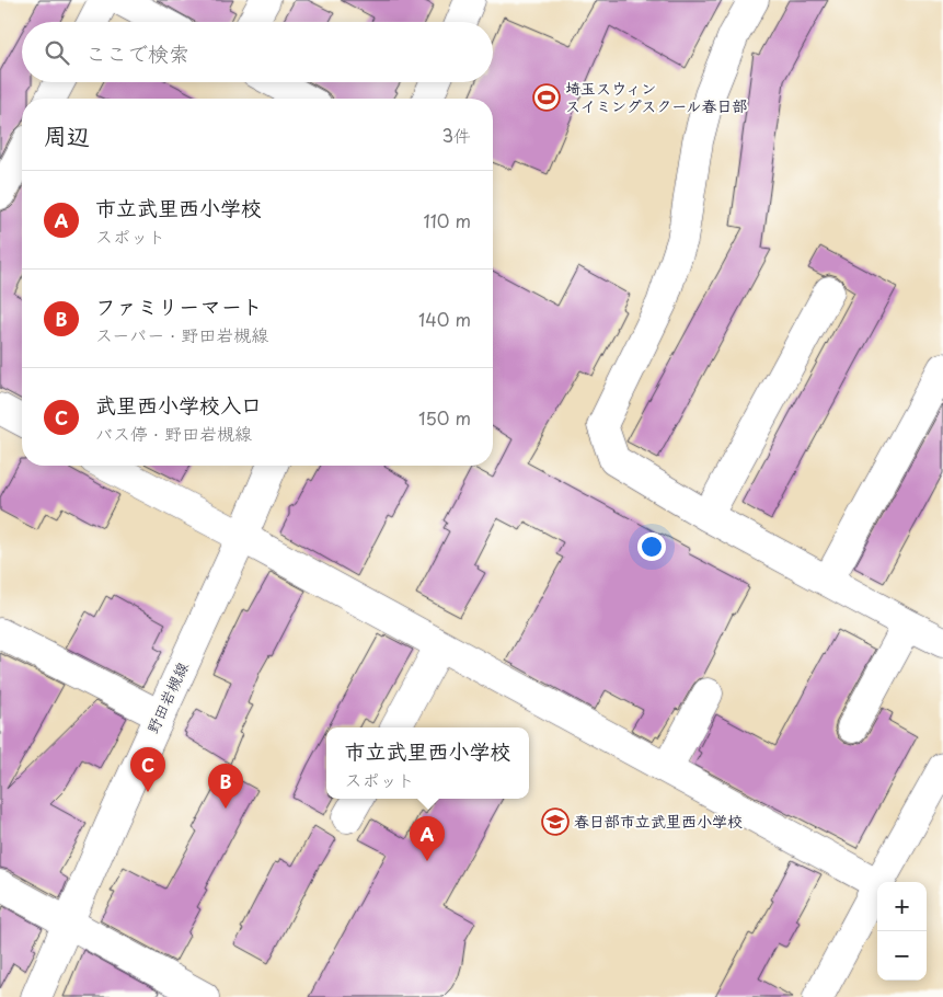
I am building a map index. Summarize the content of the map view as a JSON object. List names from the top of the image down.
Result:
{
  "streets": {
    "street": ["野田岩槻線"]
  },
  "places": {
    "sports": ["埼玉スウィン スイミングスクール春日部"],
    "school or university": ["春日部市立武里西小学校"]
  },
  "page": {
    "search": "ここで検索",
    "heading": ["周辺", "3件"],
    "list": [
      {
        "mark": "A",
        "name": "市立武里西小学校",
        "note": "スポット",
        "value": "110 m"
      },
      {
        "mark": "B",
        "name": "ファミリーマート",
        "note": "スーパー · 野田岩槻線",
        "value": "140 m"
      },
      {
        "mark": "C",
        "name": "武里西小学校入口",
        "note": "バス停 · 野田岩槻線",
        "value": "150 m"
      }
    ],
    "popup": ["市立武里西小学校", "スポット"],
    "pins": ["C", "B", "A"],
    "map_buttons": ["+", "−"]
  }
}
